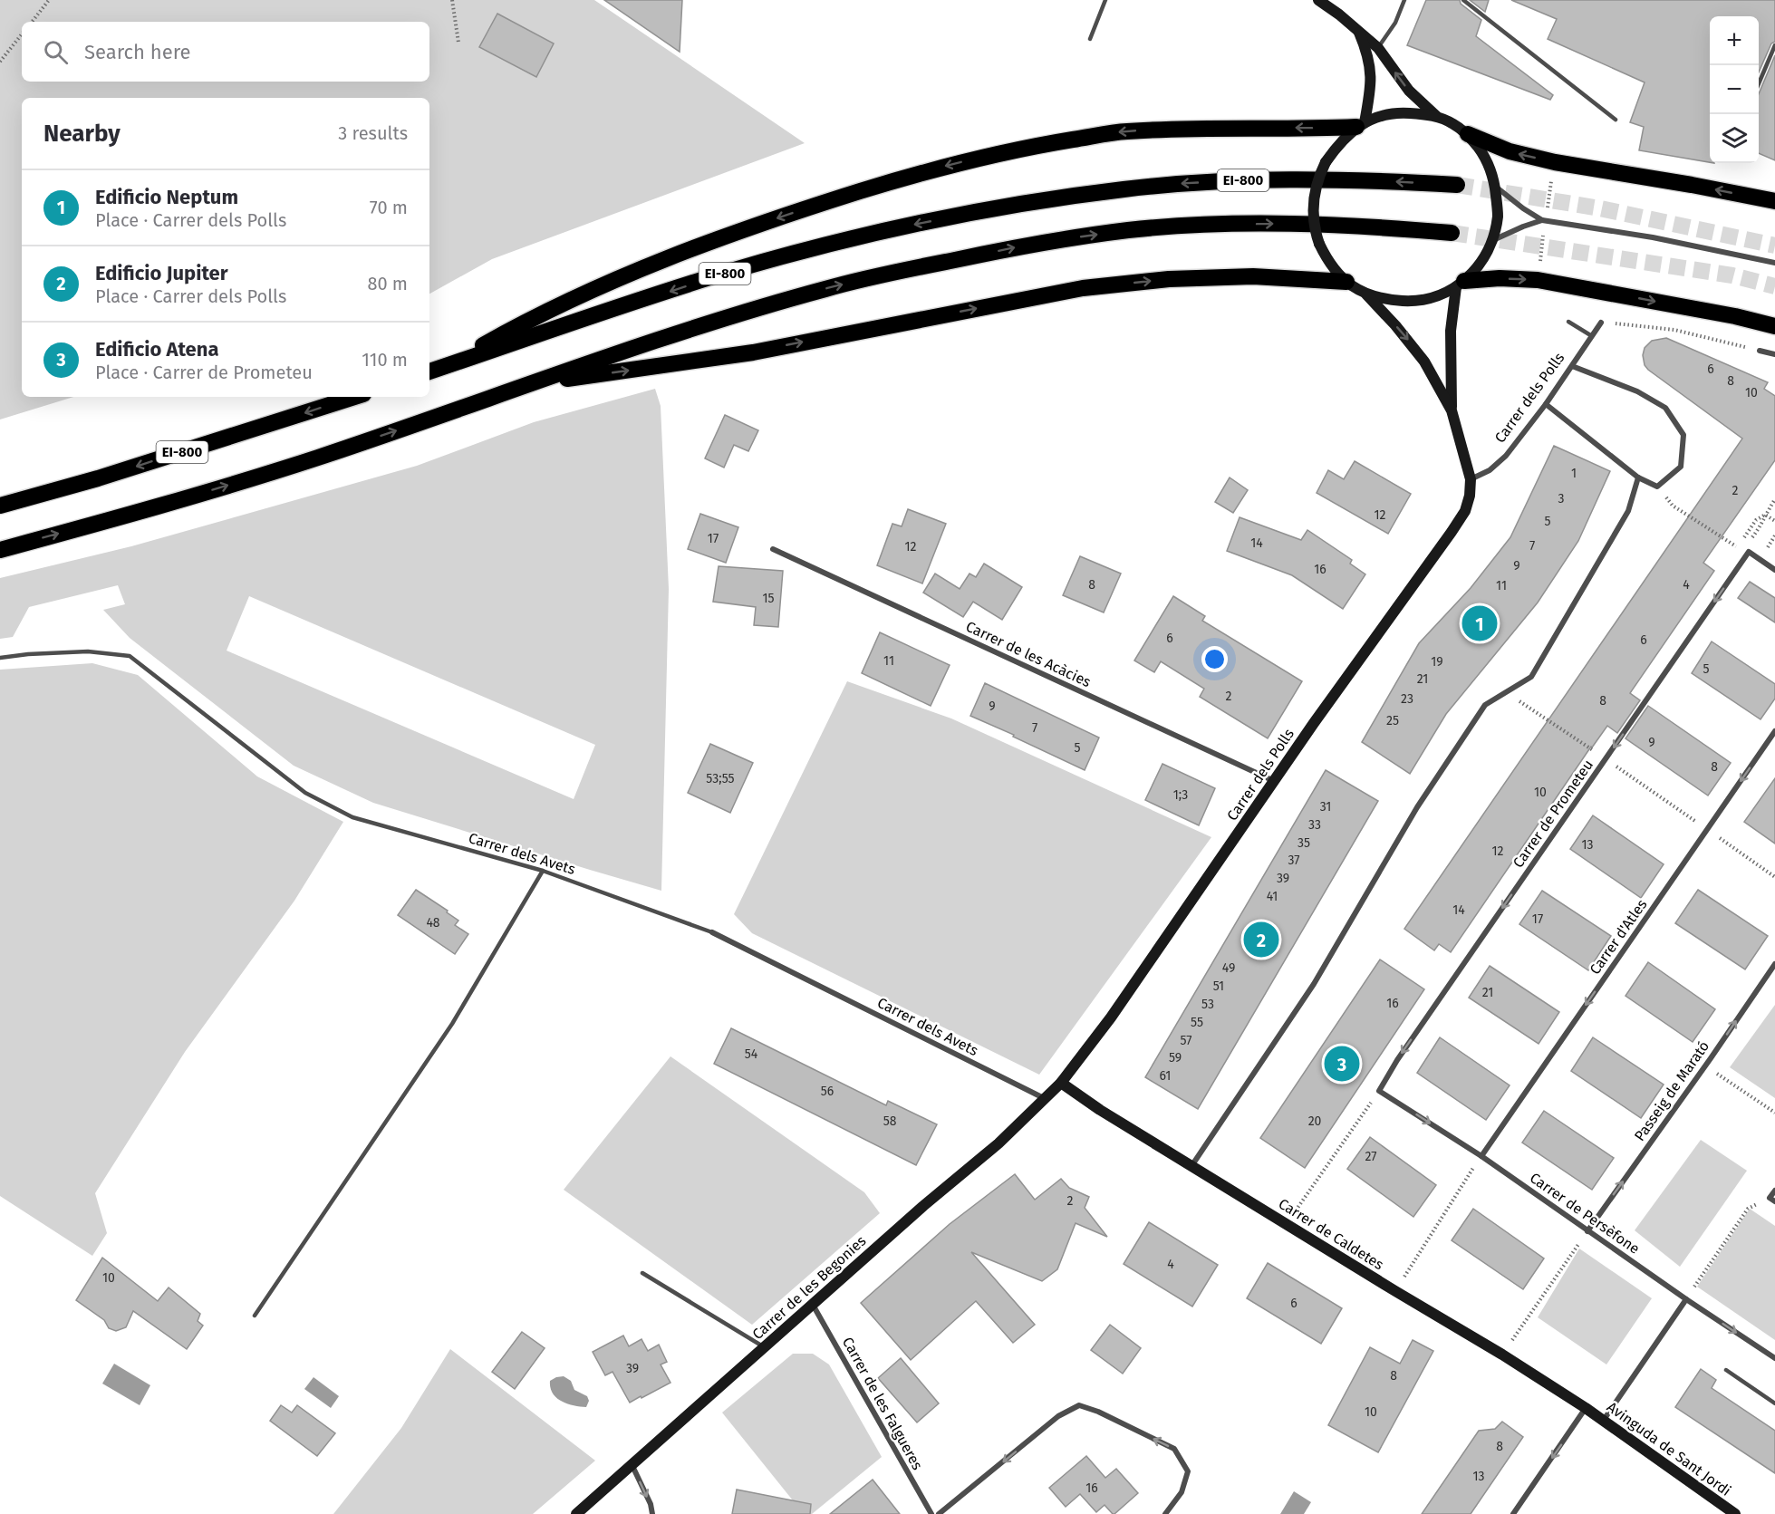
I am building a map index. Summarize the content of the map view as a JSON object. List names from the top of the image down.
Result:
{
  "streets": {
    "highway": ["EI-800"],
    "street": [
      "Carrer dels Polls",
      "Carrer de les Acàcies",
      "Carrer de Prometeu",
      "Carrer dels Avets",
      "Carrer d'Atles",
      "Passeig de Marató",
      "Carrer de Persèfone",
      "Carrer de Caldetes",
      "Carrer de les Begonies",
      "Carrer de les Falgueres",
      "Avinguda de Sant Jordi"
    ]
  },
  "crossings": [
    ["Carrer dels Polls", "Carrer de les Acàcies"],
    ["Carrer dels Polls", "Carrer de Caldetes"],
    ["Carrer dels Polls", "Carrer de les Begonies"],
    ["Carrer de Prometeu", "Carrer de Persèfone"],
    ["Carrer dels Avets", "Carrer de les Begonies"],
    ["Carrer d'Atles", "Carrer de Persèfone"],
    ["Passeig de Marató", "Carrer de Persèfone"],
    ["Carrer de Caldetes", "Carrer de les Begonies"],
    ["Carrer de Caldetes", "Avinguda de Sant Jordi"],
    ["Carrer de les Begonies", "Carrer de les Falgueres"]
  ],
  "one_way": [
    "Carrer de Prometeu",
    "Carrer d'Atles",
    "Passeig de Marató",
    "Carrer de Persèfone"
  ],
  "house_numbers": [
    "6",
    "8",
    "10",
    "1",
    "2",
    "3",
    "12",
    "5",
    "17",
    "14",
    "7",
    "12",
    "9",
    "16",
    "8",
    "4",
    "11",
    "15",
    "6",
    "6",
    "11",
    "19",
    "5",
    "21",
    "2",
    "23",
    "8",
    "9",
    "25",
    "7",
    "9",
    "5",
    "8",
    "53;55",
    "10",
    "1;3",
    "31",
    "33",
    "35",
    "13",
    "12",
    "37",
    "39",
    "41",
    "14",
    "17",
    "48",
    "49",
    "51",
    "21",
    "16",
    "53",
    "55",
    "57",
    "54",
    "59",
    "61",
    "56",
    "58",
    "20",
    "27",
    "2",
    "4",
    "10",
    "6",
    "39",
    "8",
    "10",
    "8",
    "13",
    "16"
  ],
  "page": {
    "map_buttons": ["+", "−"],
    "search": "Search here",
    "heading": ["Nearby", "3 results"],
    "list": [
      {
        "mark": "1",
        "name": "Edificio Neptum",
        "note": "Place · Carrer dels Polls",
        "value": "70 m"
      },
      {
        "mark": "2",
        "name": "Edificio Jupiter",
        "note": "Place · Carrer dels Polls",
        "value": "80 m"
      },
      {
        "mark": "3",
        "name": "Edificio Atena",
        "note": "Place · Carrer de Prometeu",
        "value": "110 m"
      }
    ],
    "pins": ["1", "2", "3"]
  }
}
